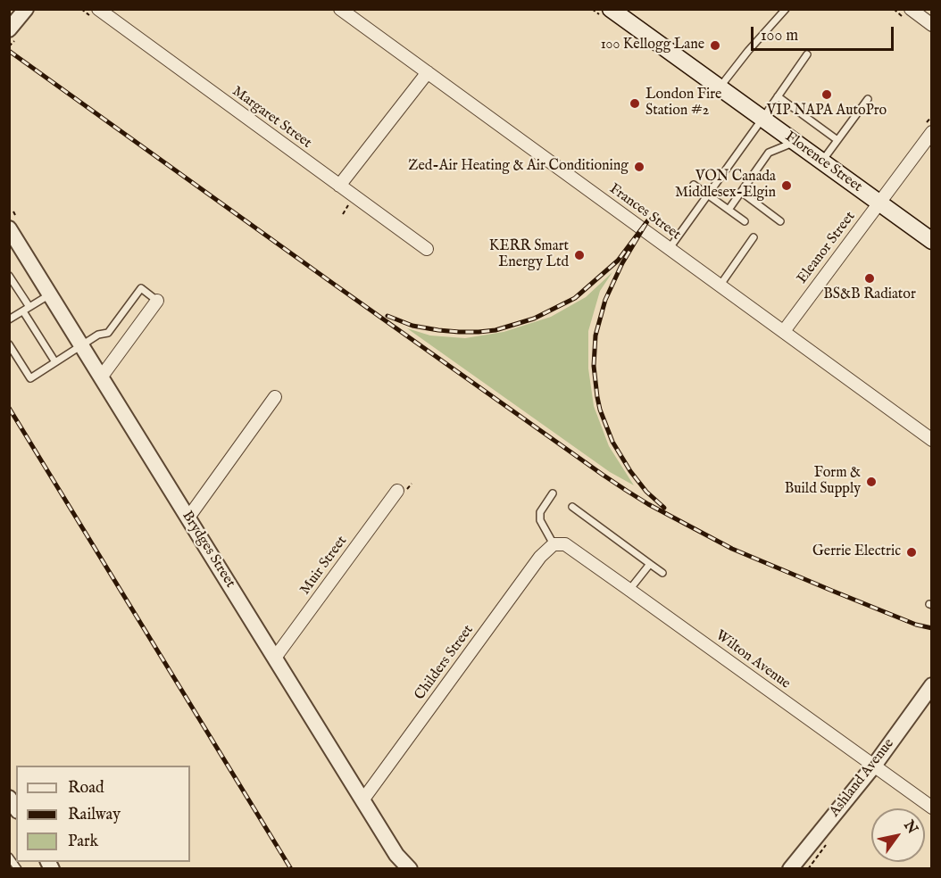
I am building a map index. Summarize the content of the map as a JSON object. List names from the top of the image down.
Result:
{
  "streets": {
    "main road": ["Florence Street"],
    "street": [
      "Margaret Street",
      "Frances Street",
      "Eleanor Street",
      "Brydges Street",
      "Muir Street",
      "Wilton Avenue",
      "Childers Street",
      "Ashland Avenue"
    ]
  },
  "crossings": [
    ["Florence Street", "Eleanor Street"],
    ["Frances Street", "Eleanor Street"],
    ["Brydges Street", "Muir Street"],
    ["Brydges Street", "Childers Street"],
    ["Wilton Avenue", "Childers Street"],
    ["Wilton Avenue", "Ashland Avenue"]
  ],
  "places": [
    "100 Kellogg Lane",
    "VIP NAPA AutoPro",
    "London Fire Station #2",
    "Zed-Air Heating & Air Conditioning",
    "VON Canada Middlesex-Elgin",
    "KERR Smart Energy Ltd",
    "BS&B Radiator",
    "Form & Build Supply",
    "Gerrie Electric"
  ],
  "legend": ["Road", "Railway", "Park"],
  "scale_bar": "100 m",
  "north": "top right"
}
